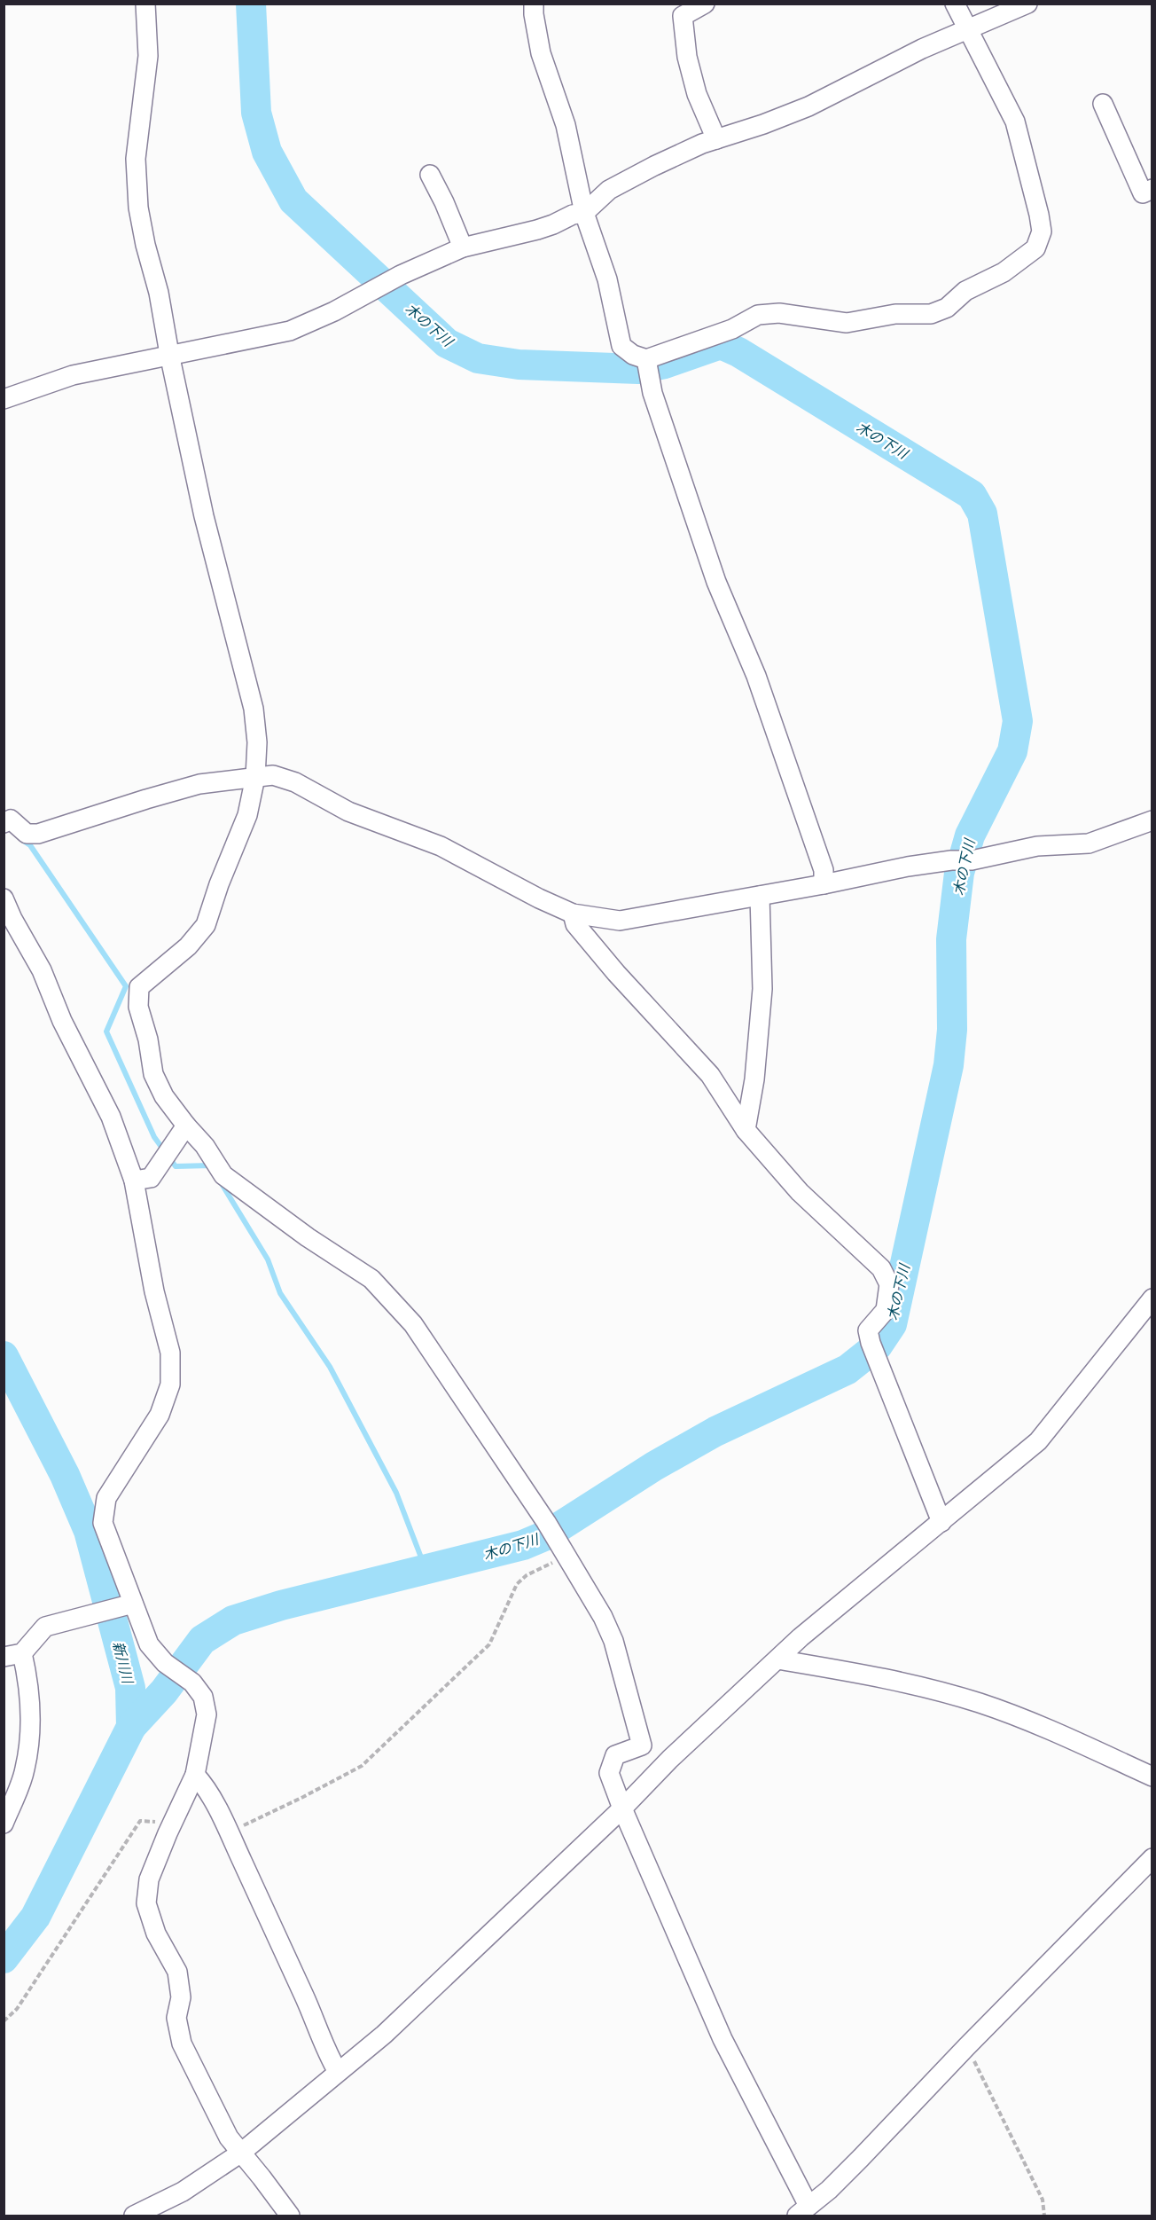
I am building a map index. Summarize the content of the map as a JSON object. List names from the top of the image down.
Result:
{
  "water": ["木の下川", "新川川"]
}
